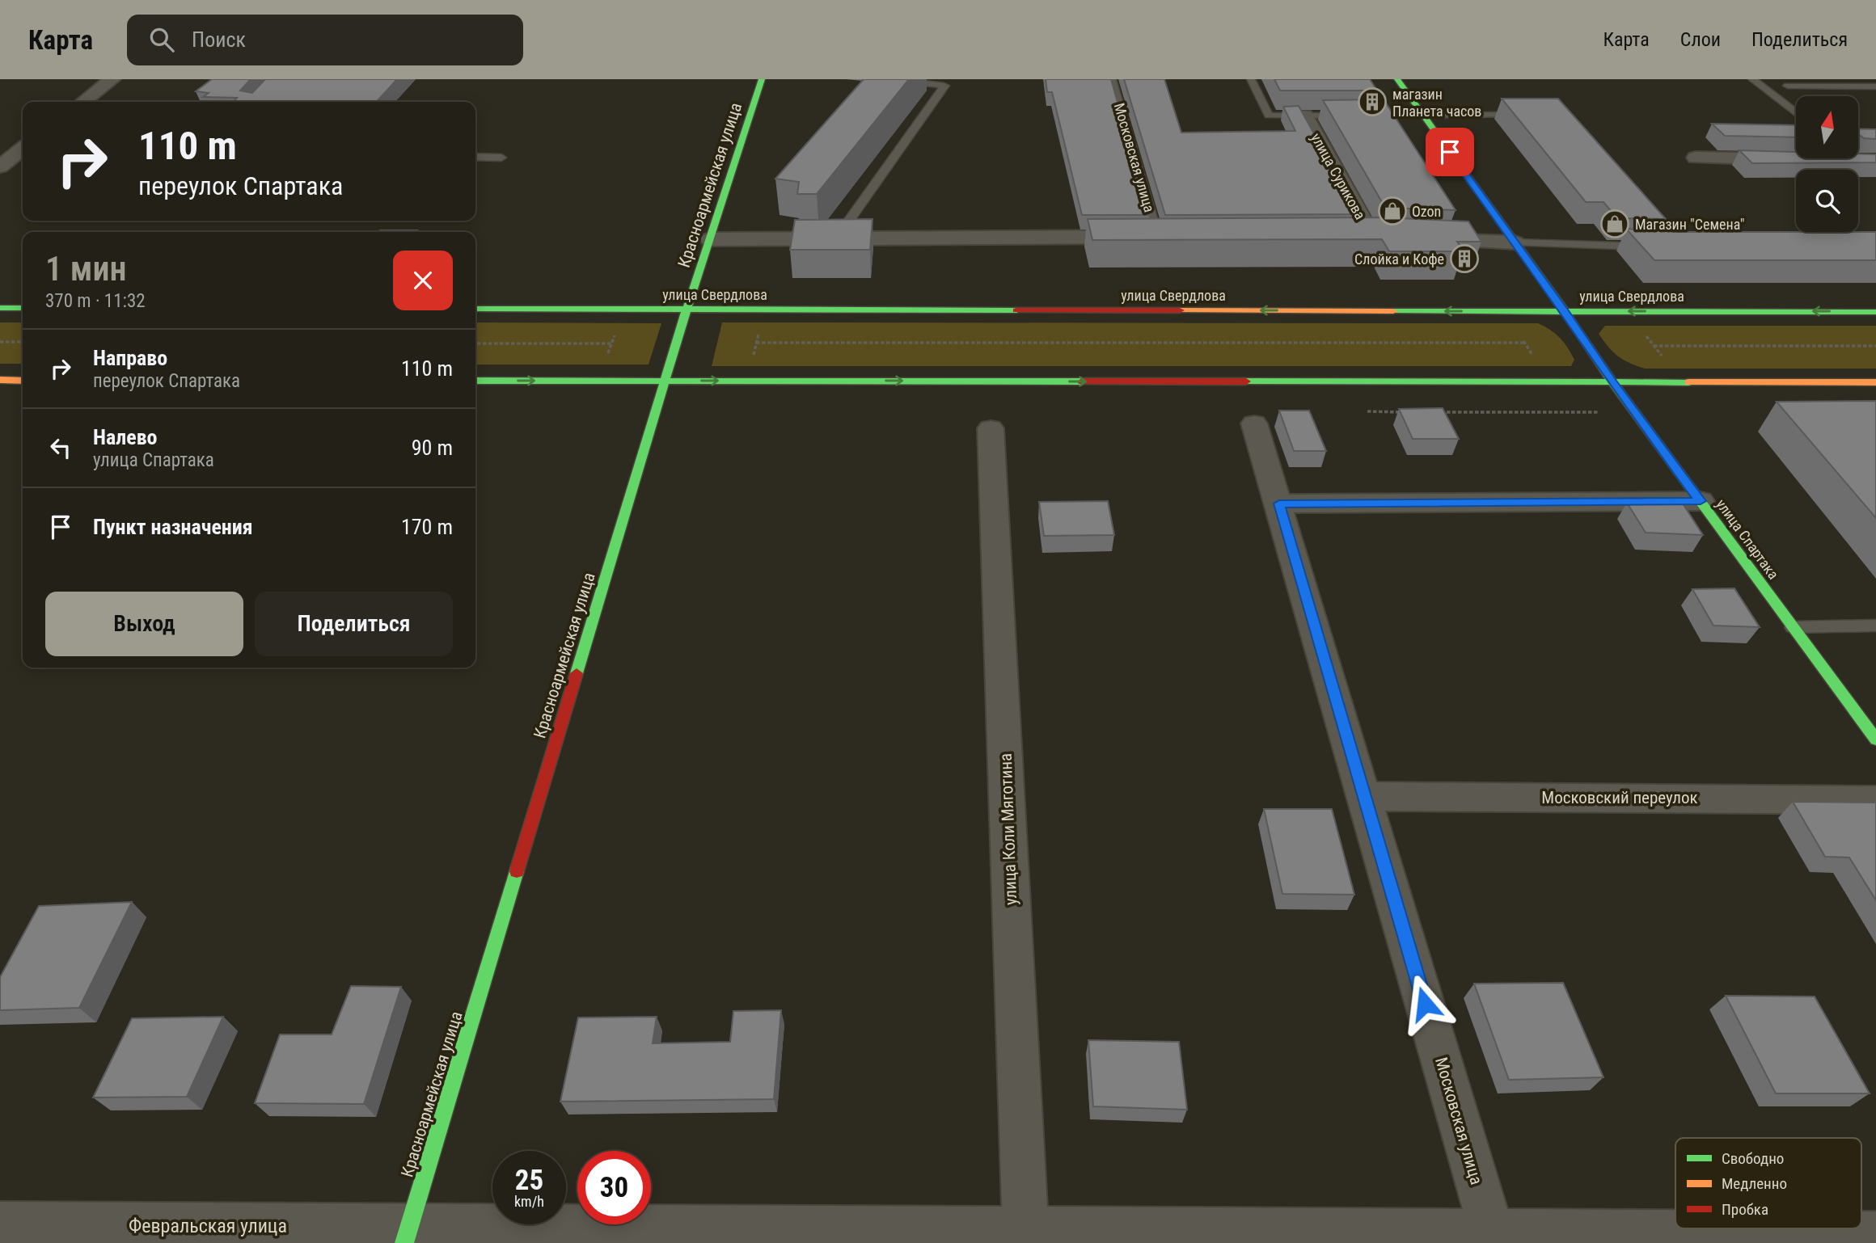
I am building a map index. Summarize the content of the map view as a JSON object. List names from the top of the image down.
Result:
{
  "streets": {
    "main road": ["Красноармейская улица", "улица Свердлова", "улица Спартака"],
    "street": [
      "Московская улица",
      "улица Сурикова",
      "Московский переулок",
      "улица Коли Мяготина",
      "Февральская улица"
    ]
  },
  "crossings": [
    ["Московская улица", "Московский переулок"],
    ["Московская улица", "Февральская улица"],
    ["Красноармейская улица", "улица Свердлова"],
    ["Красноармейская улица", "Февральская улица"],
    ["улица Свердлова", "улица Спартака"],
    ["улица Коли Мяготина", "Февральская улица"]
  ],
  "places": {
    "building": ["магазин Планета часов", "Слойка и Кофе"],
    "shop": ["Ozon", "Магазин \"Семена\""]
  },
  "legend": ["Свободно", "Медленно", "Пробка"],
  "north": "top",
  "page": {
    "header": "Карта",
    "search": "Поиск",
    "nav": ["Карта", "Слои", "Поделиться"],
    "turn": ["110 m", "переулок Спартака"],
    "heading": ["1 мин", "370 m · 11:32"],
    "list": [
      {
        "name": "Направо",
        "note": "переулок Спартака",
        "value": "110 m"
      },
      {
        "name": "Налево",
        "note": "улица Спартака",
        "value": "90 m"
      },
      {
        "name": "Пункт назначения",
        "value": "170 m"
      }
    ],
    "buttons": ["Выход", "Поделиться"],
    "speed": "25 km/h",
    "limit": "30"
  }
}
